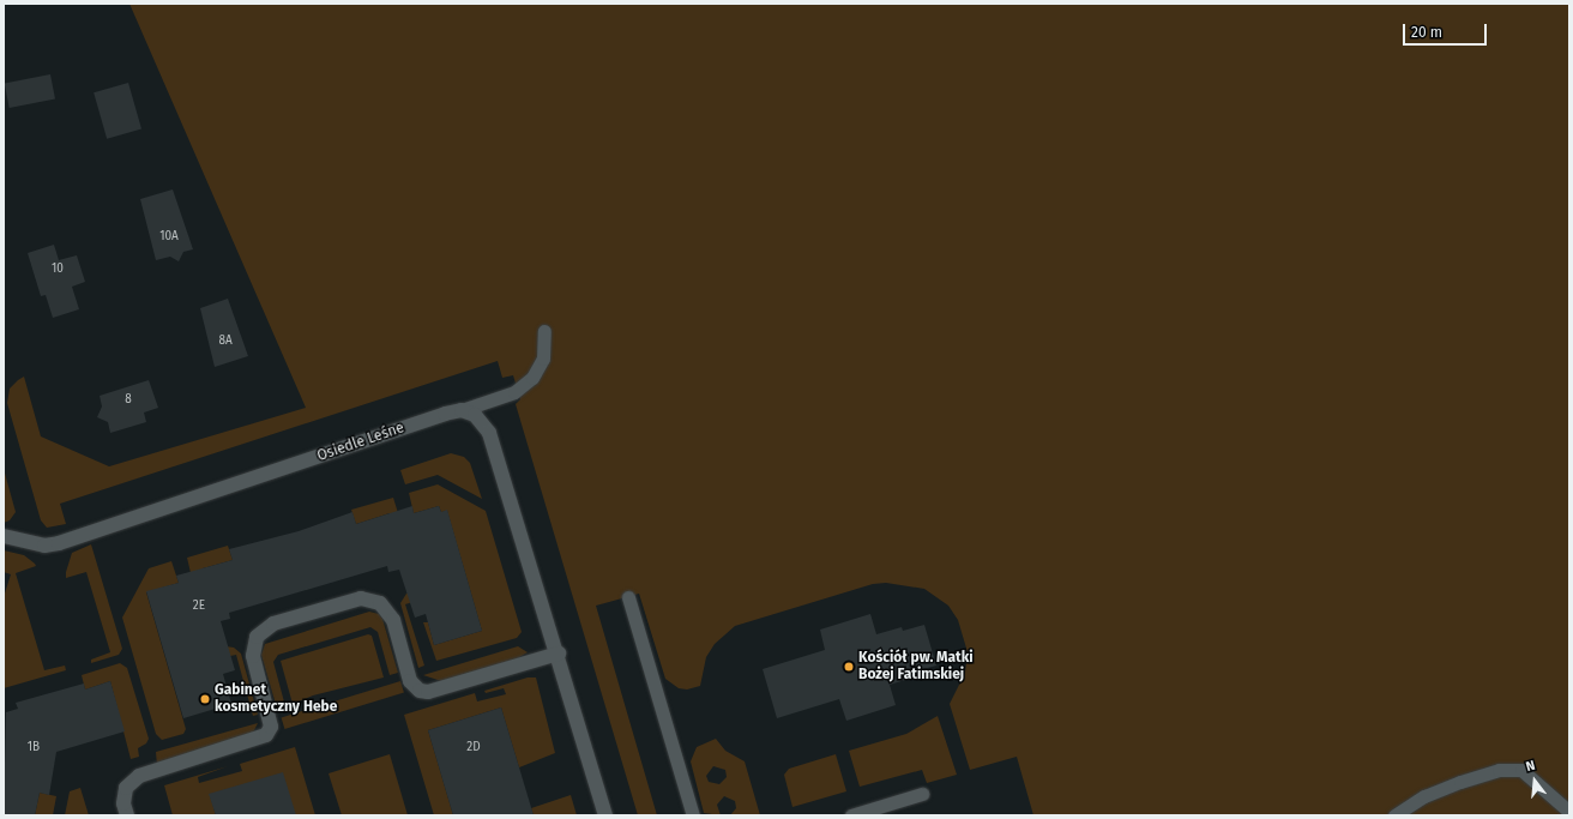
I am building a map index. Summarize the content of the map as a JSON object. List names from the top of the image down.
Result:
{
  "streets": {
    "street": ["Osiedle Leśne"]
  },
  "places": ["Kościół pw. Matki Bożej Fatimskiej", "Gabinet kosmetyczny Hebe"],
  "house_numbers": [
    "10A",
    "10",
    "8A",
    "8",
    "2E",
    "1B",
    "2D"
  ],
  "scale_bar": "20 m",
  "north": "top"
}
